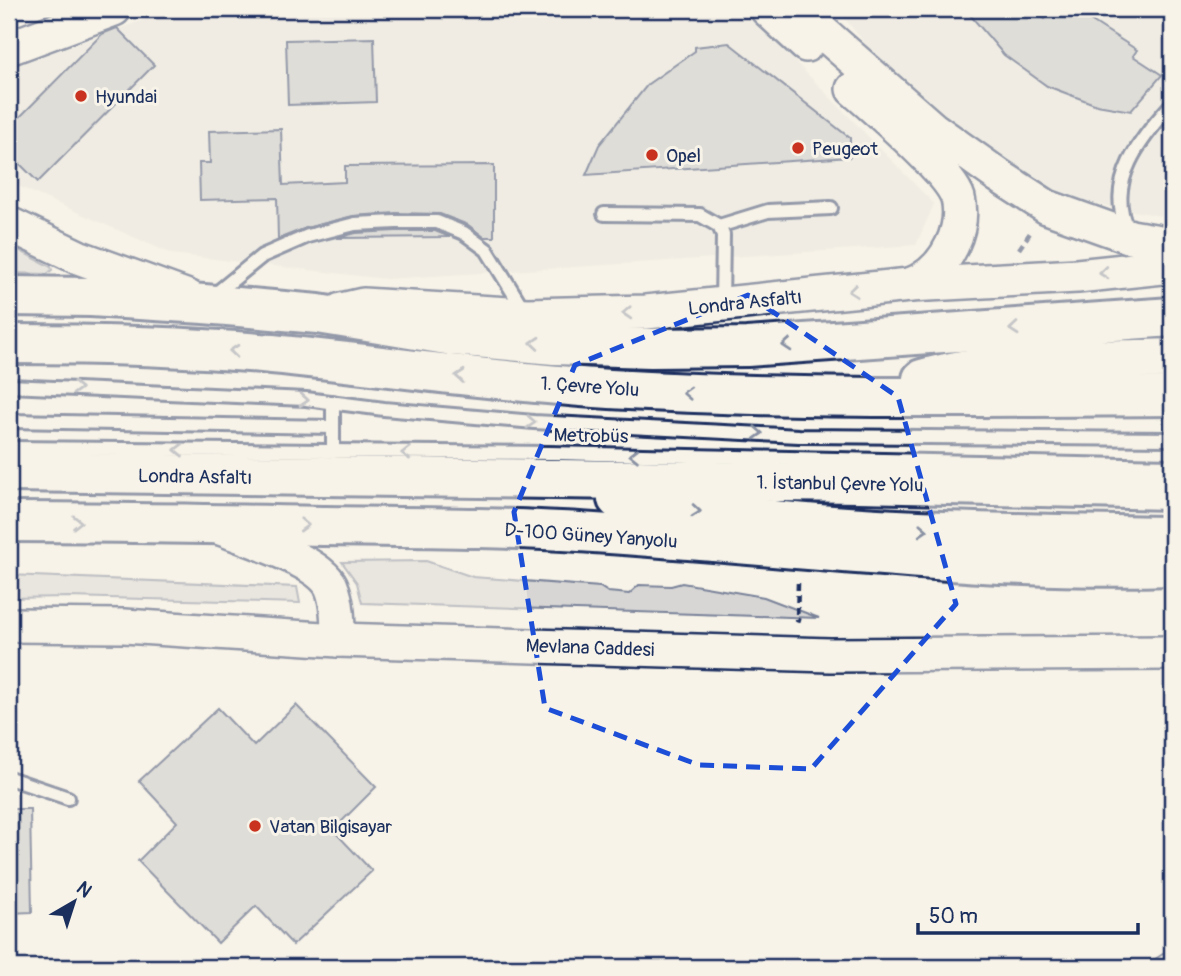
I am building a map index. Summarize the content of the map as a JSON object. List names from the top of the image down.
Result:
{
  "streets": {
    "main road": [
      "Londra Asfaltı",
      "1. Çevre Yolu",
      "1. İstanbul Çevre Yolu",
      "D-100 Güney Yanyolu",
      "Mevlana Caddesi"
    ],
    "lane": ["Metrobüs"]
  },
  "crossings": [
    ["Londra Asfaltı", "1. İstanbul Çevre Yolu"]
  ],
  "places": [
    "Hyundai",
    "Peugeot",
    "Opel",
    "Vatan Bilgisayar"
  ],
  "scale_bar": "50 m",
  "north": "top right"
}
